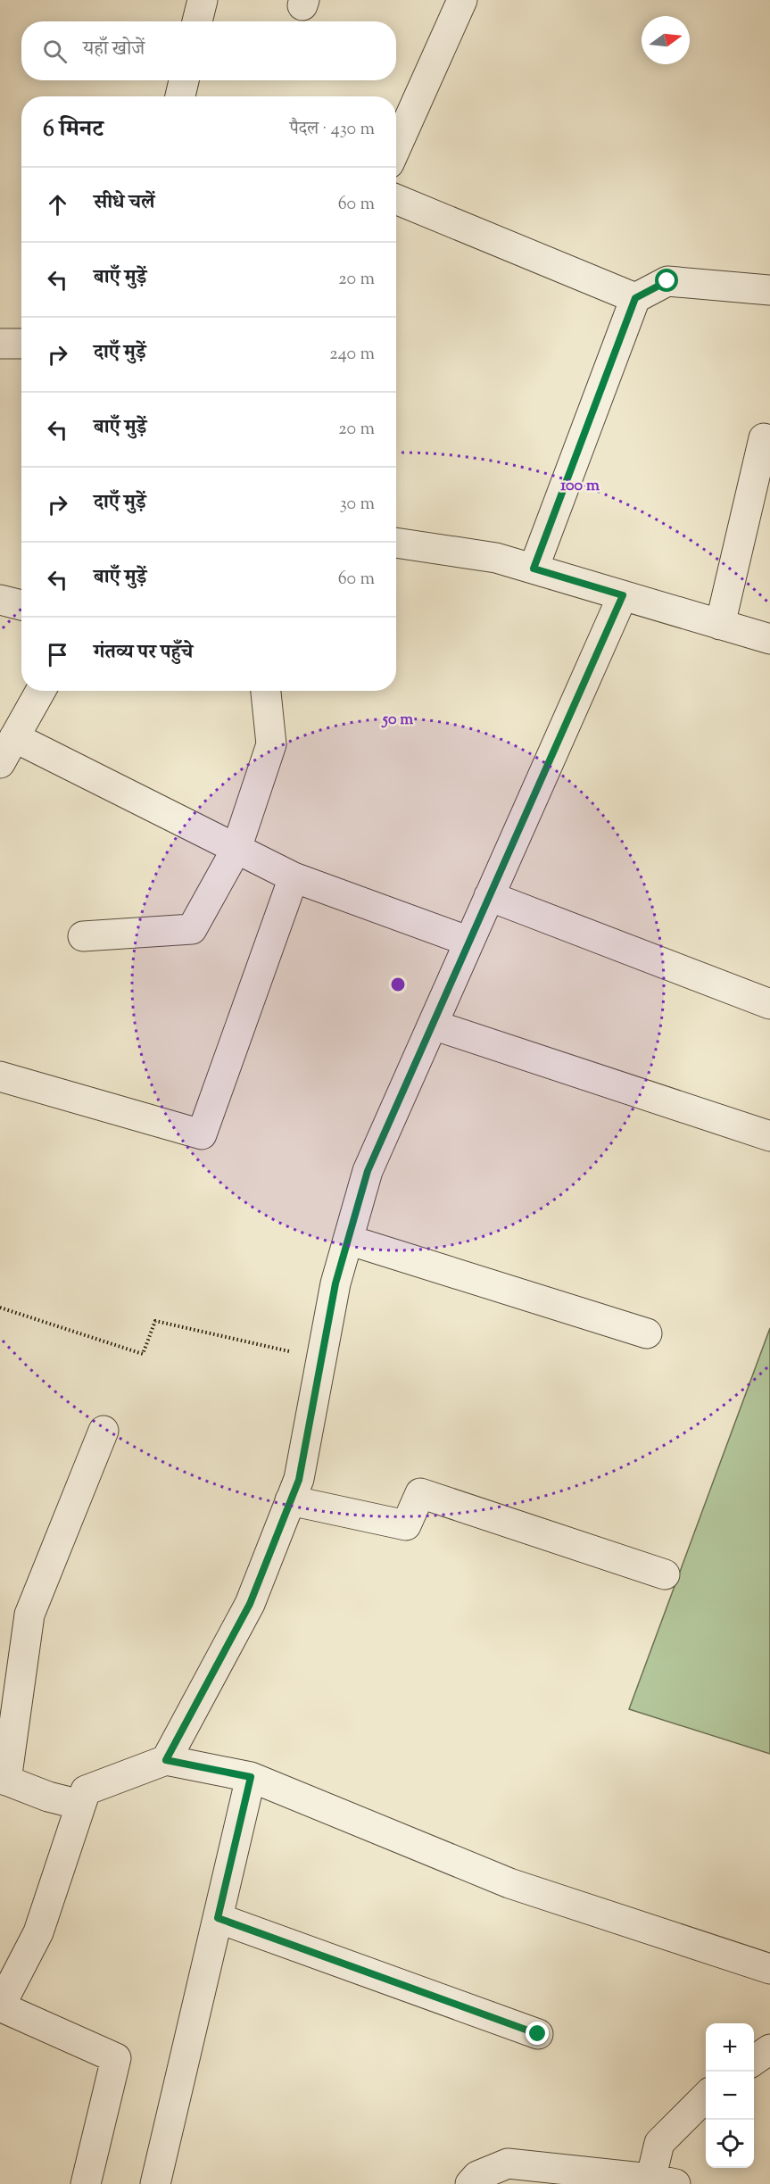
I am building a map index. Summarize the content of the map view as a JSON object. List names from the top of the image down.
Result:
{
  "north": "right",
  "page": {
    "search": "यहाँ खोजें",
    "heading": ["6 मिनट", "पैदल · 430 m"],
    "list": [
      ["सीधे चलें", "60 m"],
      ["बाएँ मुड़ें", "20 m"],
      ["दाएँ मुड़ें", "240 m"],
      ["बाएँ मुड़ें", "20 m"],
      ["दाएँ मुड़ें", "30 m"],
      ["बाएँ मुड़ें", "60 m"],
      "गंतव्य पर पहुँचे"
    ],
    "map_buttons": ["+", "−"]
  },
  "rings": ["100 m", "50 m"]
}
